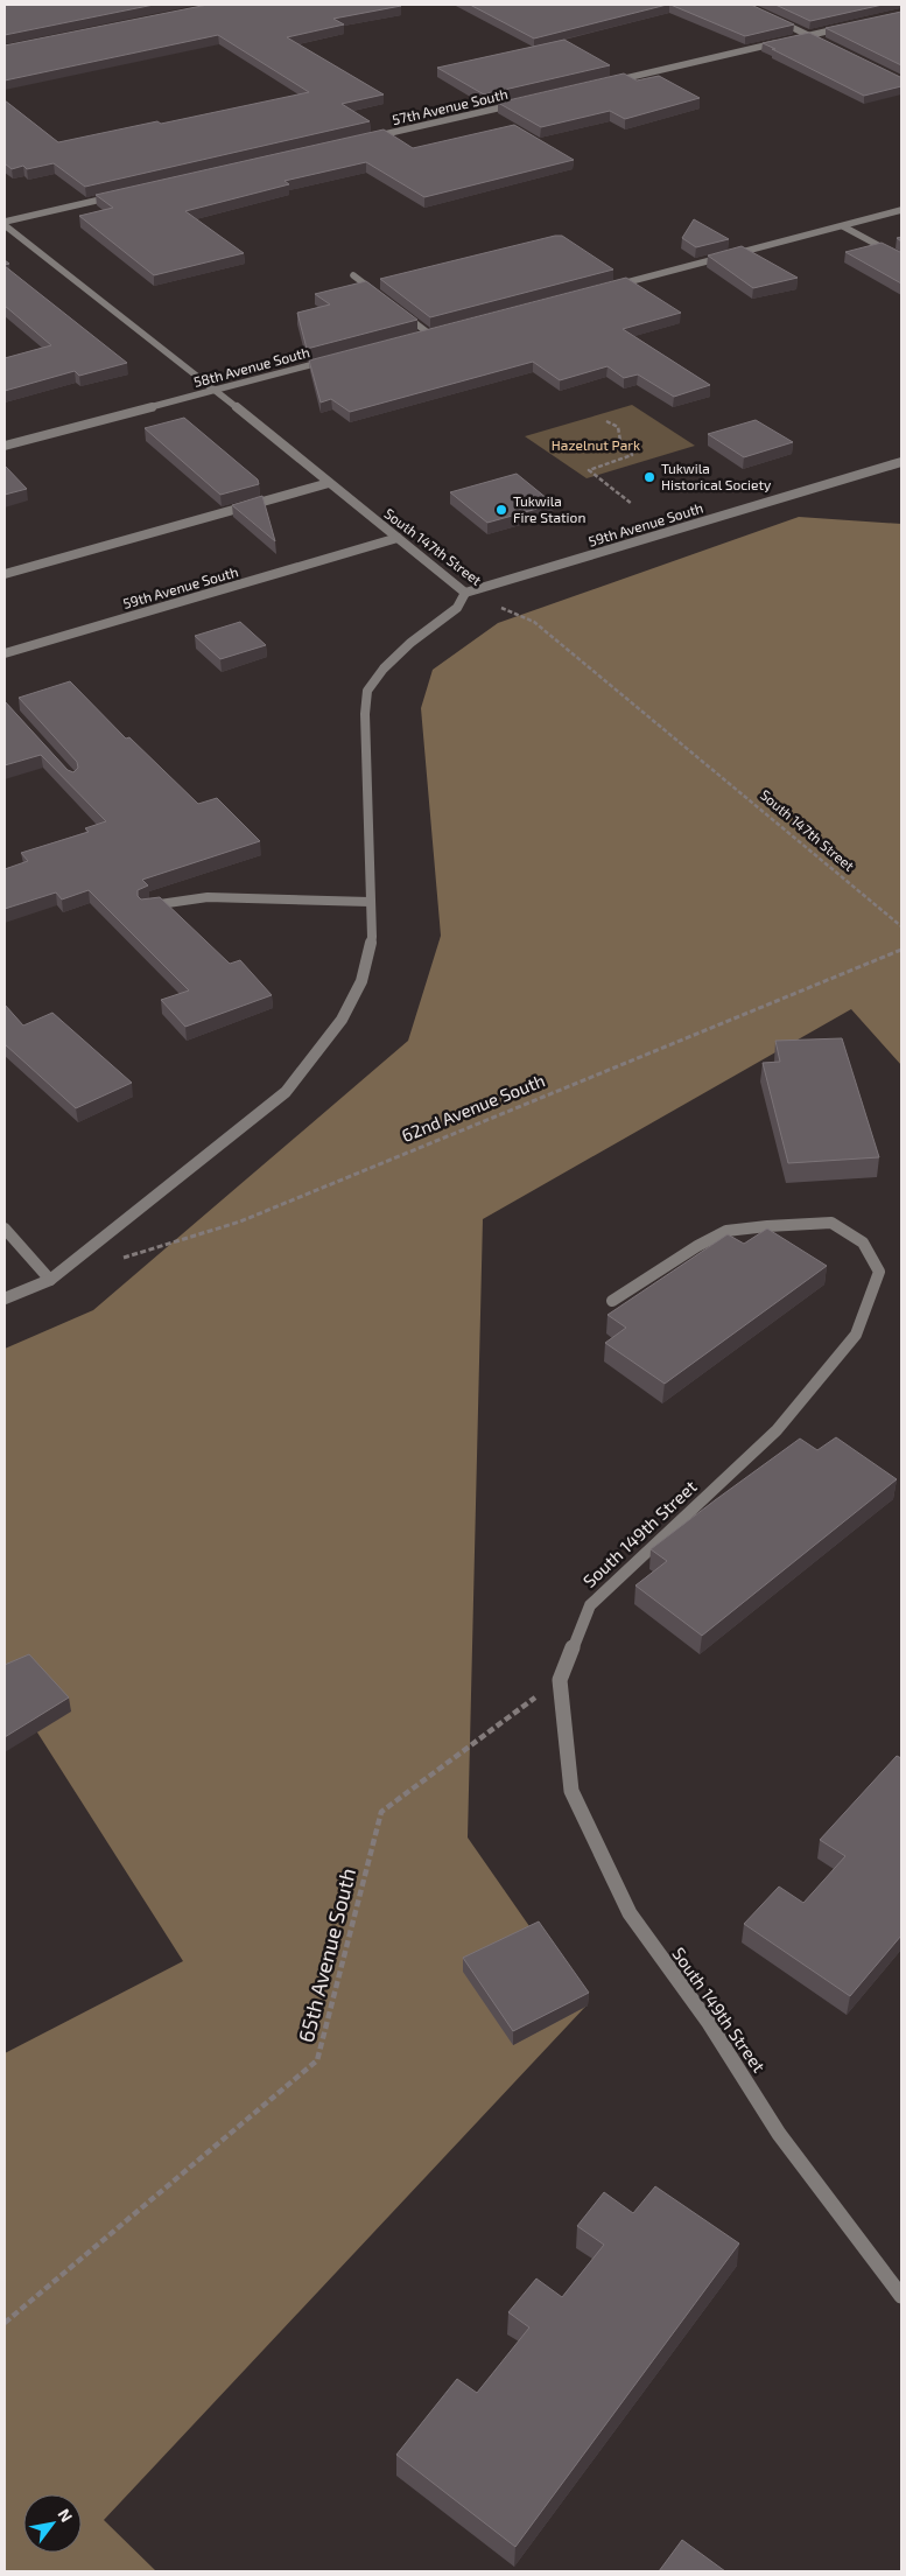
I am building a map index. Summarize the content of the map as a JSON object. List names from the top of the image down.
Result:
{
  "streets": {
    "street": [
      "57th Avenue South",
      "58th Avenue South",
      "59th Avenue South",
      "South 147th Street",
      "South 149th Street"
    ],
    "path": ["62nd Avenue South", "65th Avenue South"]
  },
  "crossings": [
    ["58th Avenue South", "South 147th Street"],
    ["59th Avenue South", "South 147th Street"],
    ["South 149th Street", "65th Avenue South"]
  ],
  "parks": ["Hazelnut Park"],
  "places": ["Tukwila Historical Society", "Tukwila Fire Station"],
  "north": "top right"
}
